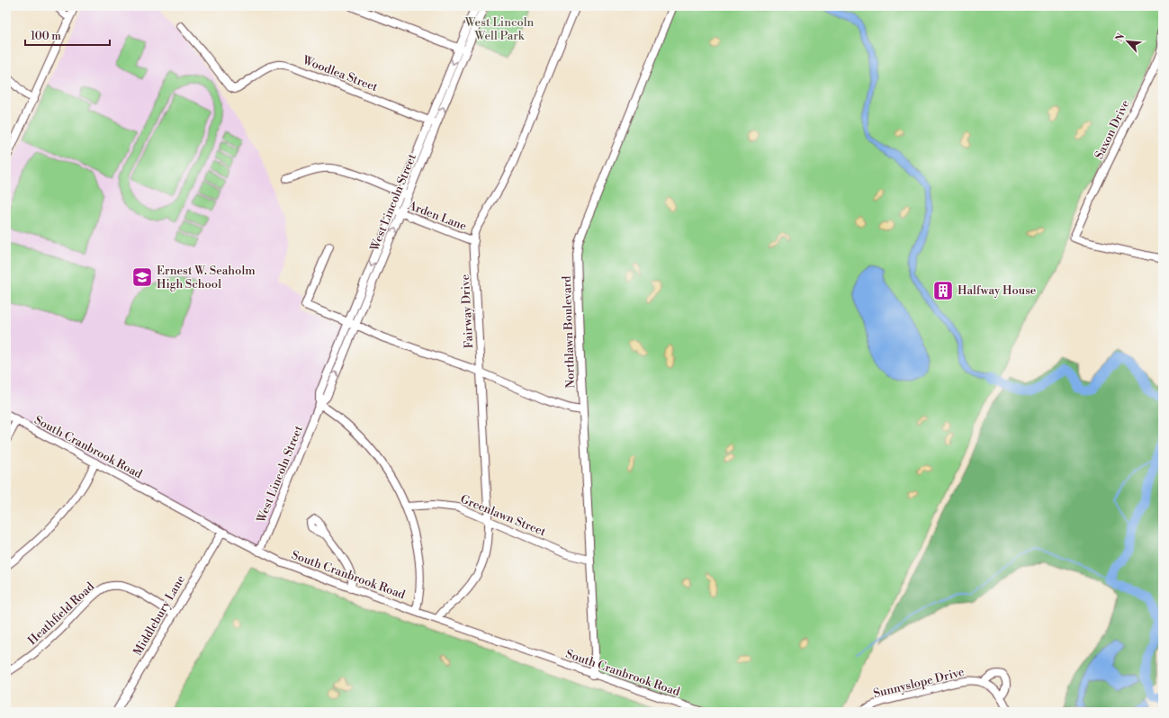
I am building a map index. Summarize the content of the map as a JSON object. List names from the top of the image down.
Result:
{
  "streets": {
    "street": [
      "Woodlea Street",
      "Saxon Drive",
      "West Lincoln Street",
      "Arden Lane",
      "Fairway Drive",
      "Northlawn Boulevard",
      "South Cranbrook Road",
      "Greenlawn Street",
      "Heathfield Road",
      "Middlebury Lane",
      "Sunnyslope Drive"
    ]
  },
  "crossings": [
    ["Woodlea Street", "West Lincoln Street"],
    ["West Lincoln Street", "Arden Lane"],
    ["West Lincoln Street", "South Cranbrook Road"],
    ["Arden Lane", "Fairway Drive"],
    ["Fairway Drive", "South Cranbrook Road"],
    ["Fairway Drive", "Greenlawn Street"],
    ["Northlawn Boulevard", "South Cranbrook Road"],
    ["Northlawn Boulevard", "Greenlawn Street"],
    ["South Cranbrook Road", "Middlebury Lane"],
    ["Heathfield Road", "Middlebury Lane"]
  ],
  "parks": ["West Lincoln Well Park"],
  "places": {
    "school or university": ["Ernest W. Seaholm High School"],
    "building": ["Halfway House"]
  },
  "scale_bar": "100 m",
  "north": "top left"
}
